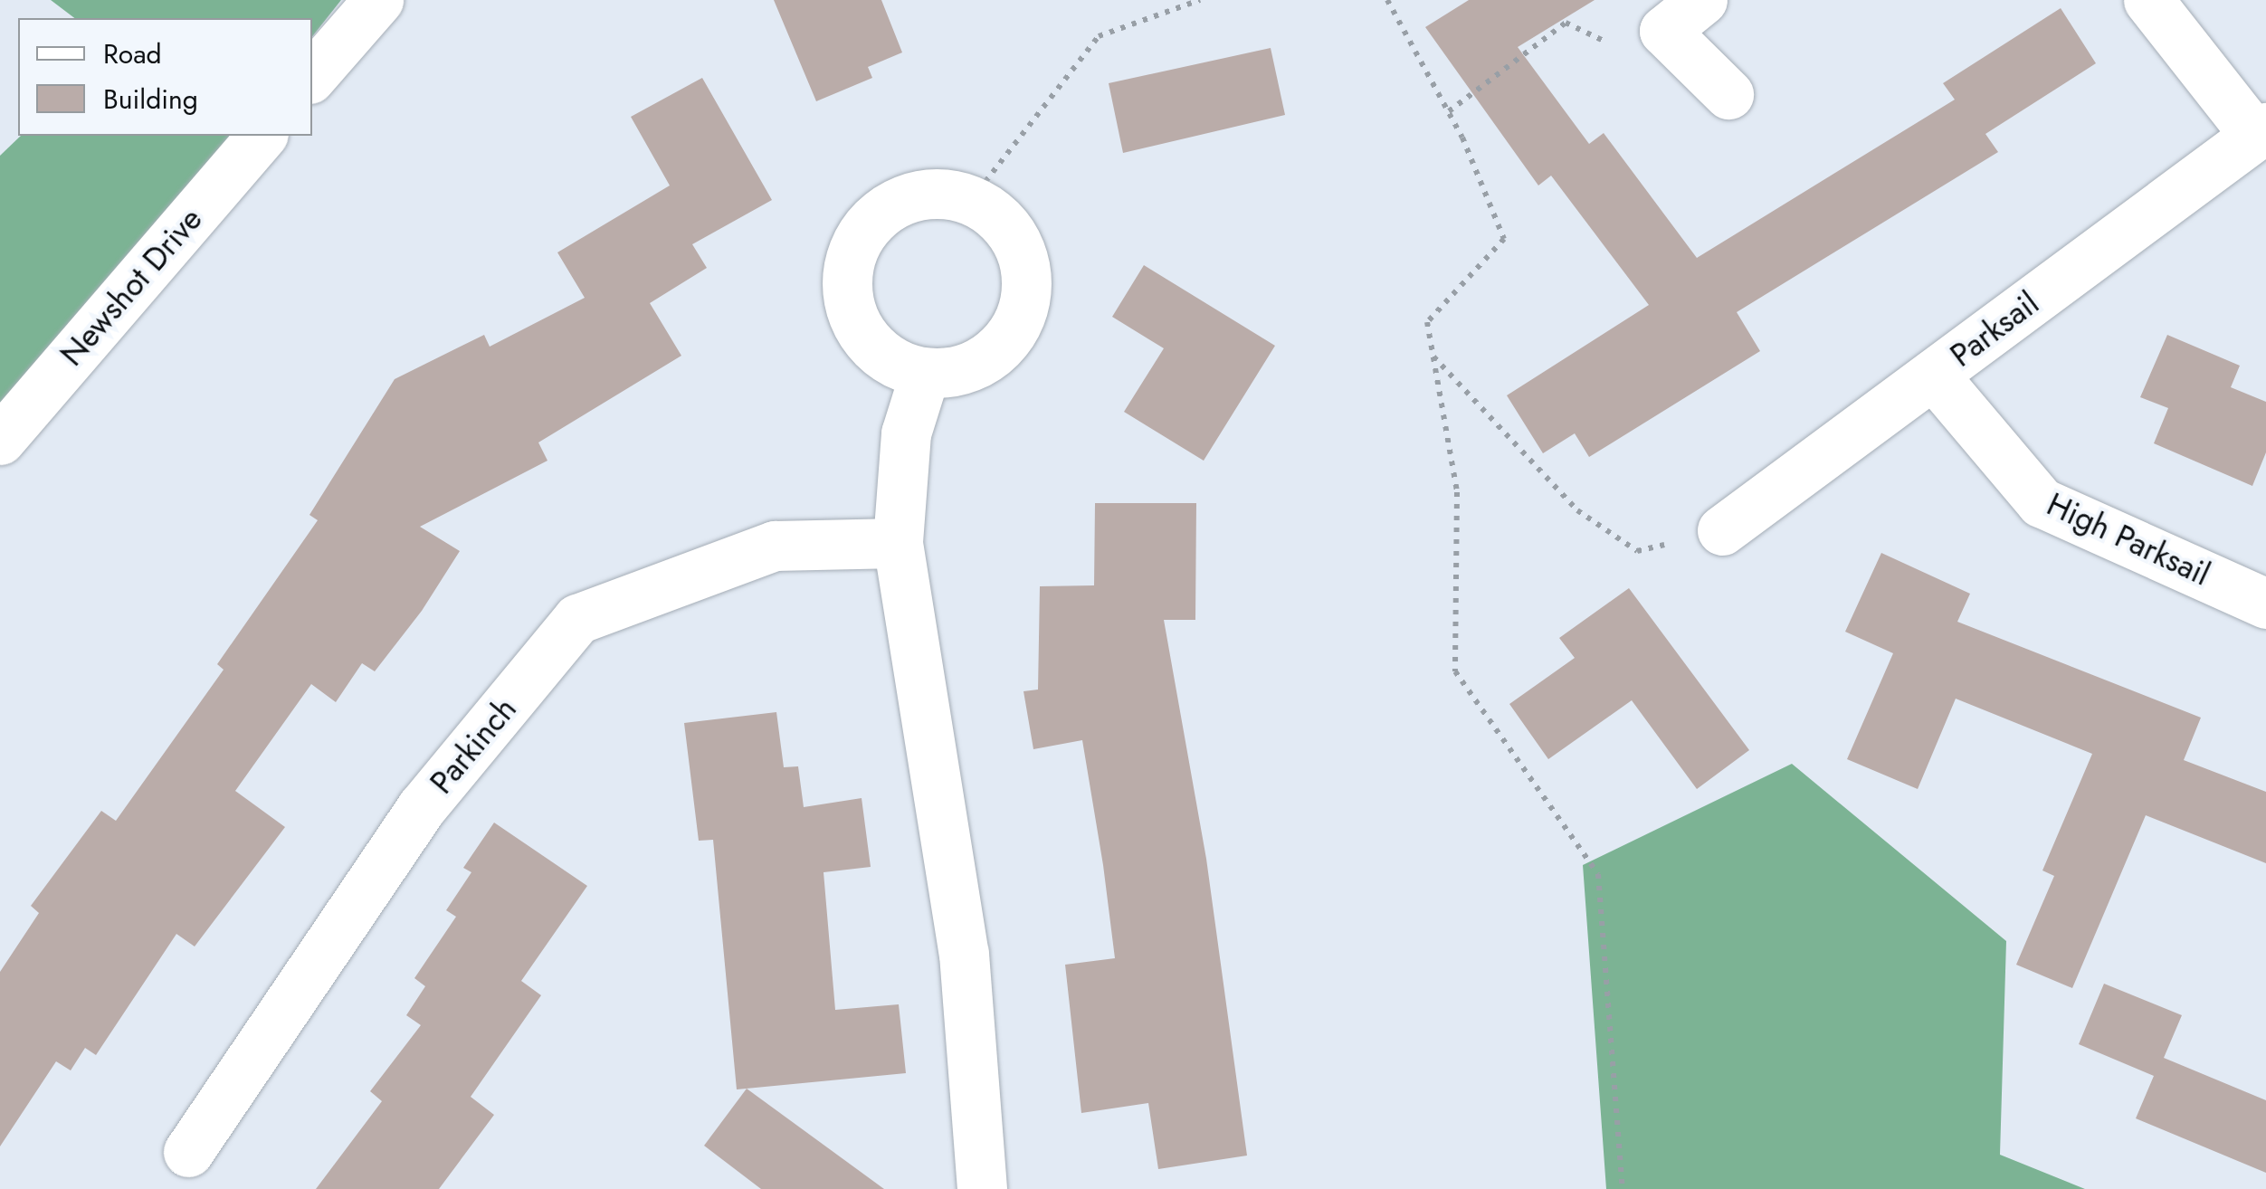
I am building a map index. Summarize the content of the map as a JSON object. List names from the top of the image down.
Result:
{
  "streets": {
    "street": [
      "Newshot Drive",
      "Parksail",
      "High Parksail",
      "Parkinch"
    ]
  },
  "crossings": [
    ["Parksail", "High Parksail"]
  ],
  "legend": ["Road", "Building"]
}
